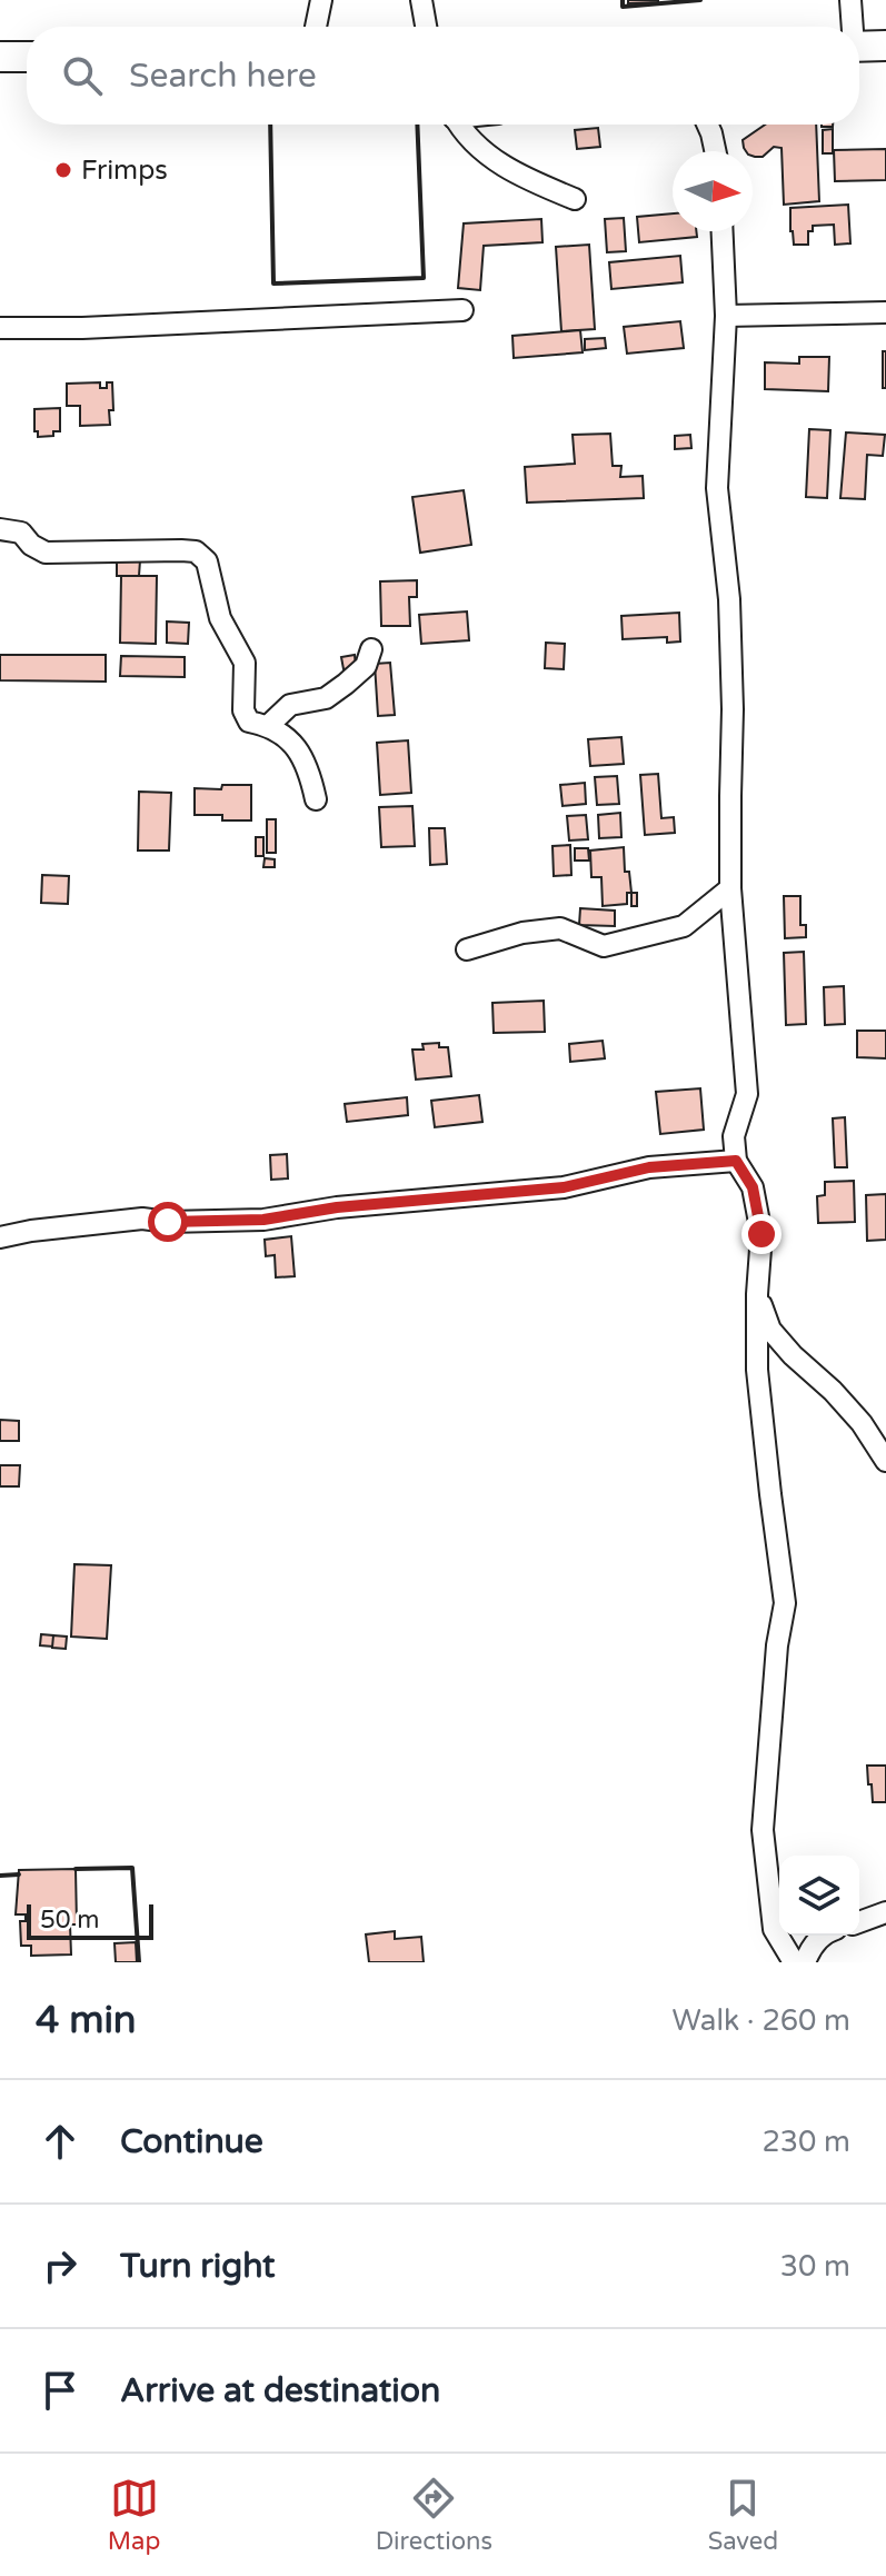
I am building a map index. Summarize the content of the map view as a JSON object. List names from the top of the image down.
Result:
{
  "places": ["Frimps"],
  "scale_bar": "50 m",
  "north": "right",
  "page": {
    "search": "Search here",
    "scale": "50 m",
    "heading": ["4 min", "Walk · 260 m"],
    "list": [
      ["Continue", "230 m"],
      ["Turn right", "30 m"],
      "Arrive at destination"
    ],
    "nav": ["Map", "Directions", "Saved"]
  }
}
